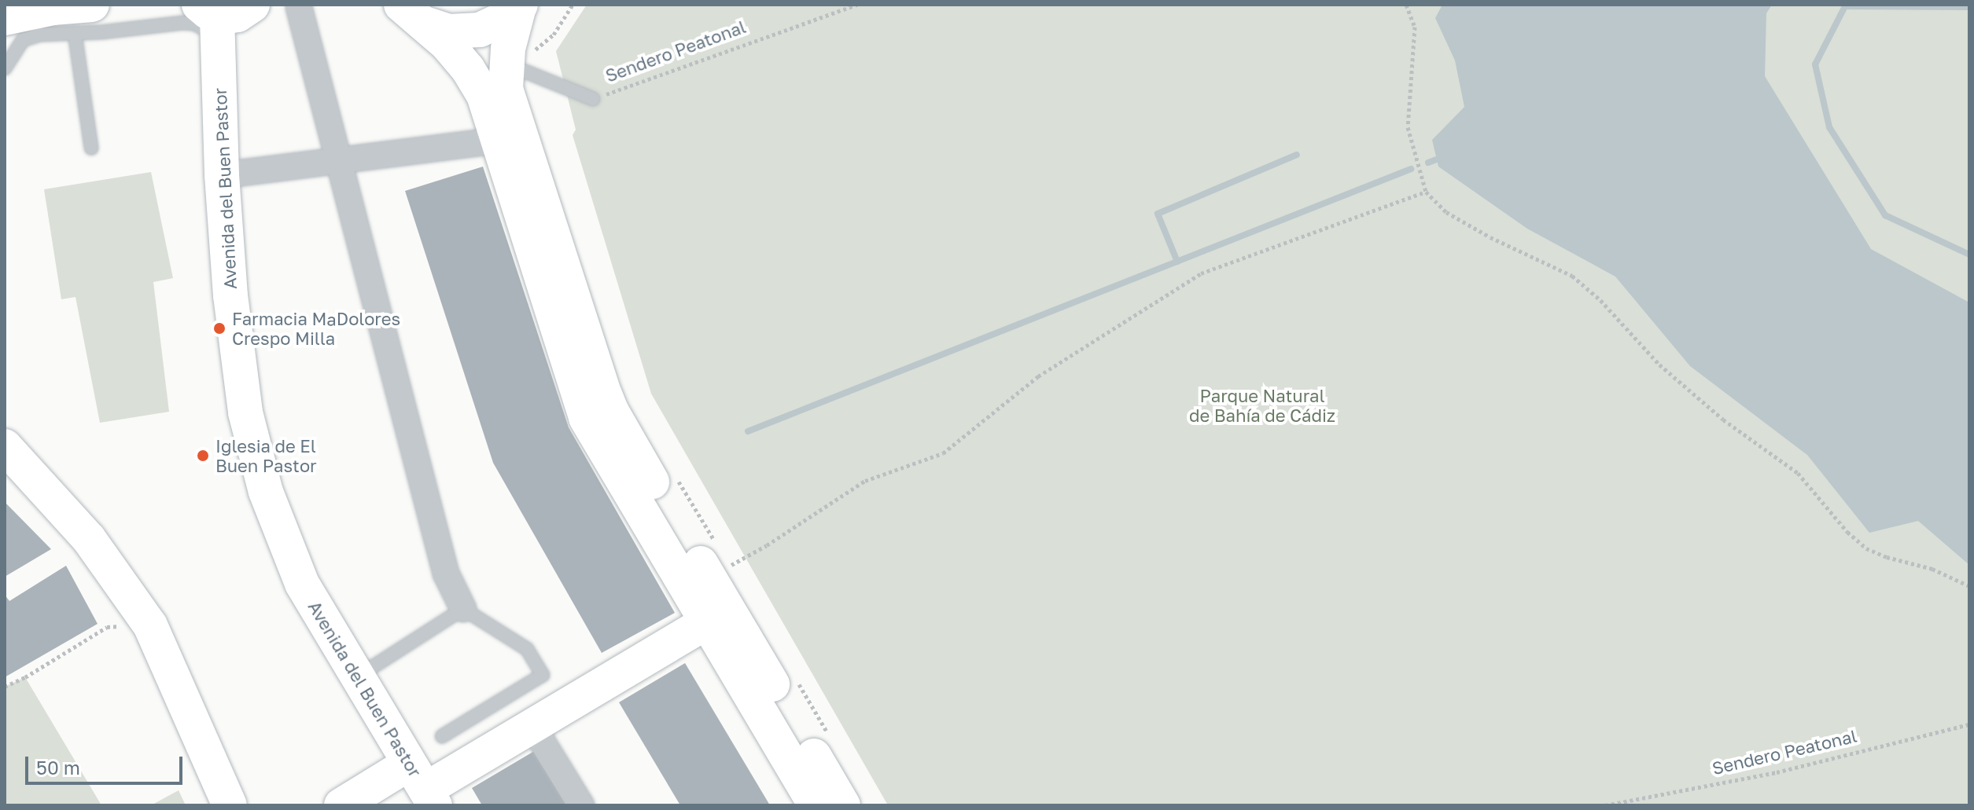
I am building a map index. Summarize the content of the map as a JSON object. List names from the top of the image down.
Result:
{
  "streets": {
    "street": ["Avenida del Buen Pastor"],
    "lane": ["Sendero Peatonal"]
  },
  "parks": ["Parque Natural de Bahía de Cádiz"],
  "places": ["Farmacia MªDolores Crespo Milla", "Iglesia de El Buen Pastor"],
  "scale_bar": "50 m"
}
